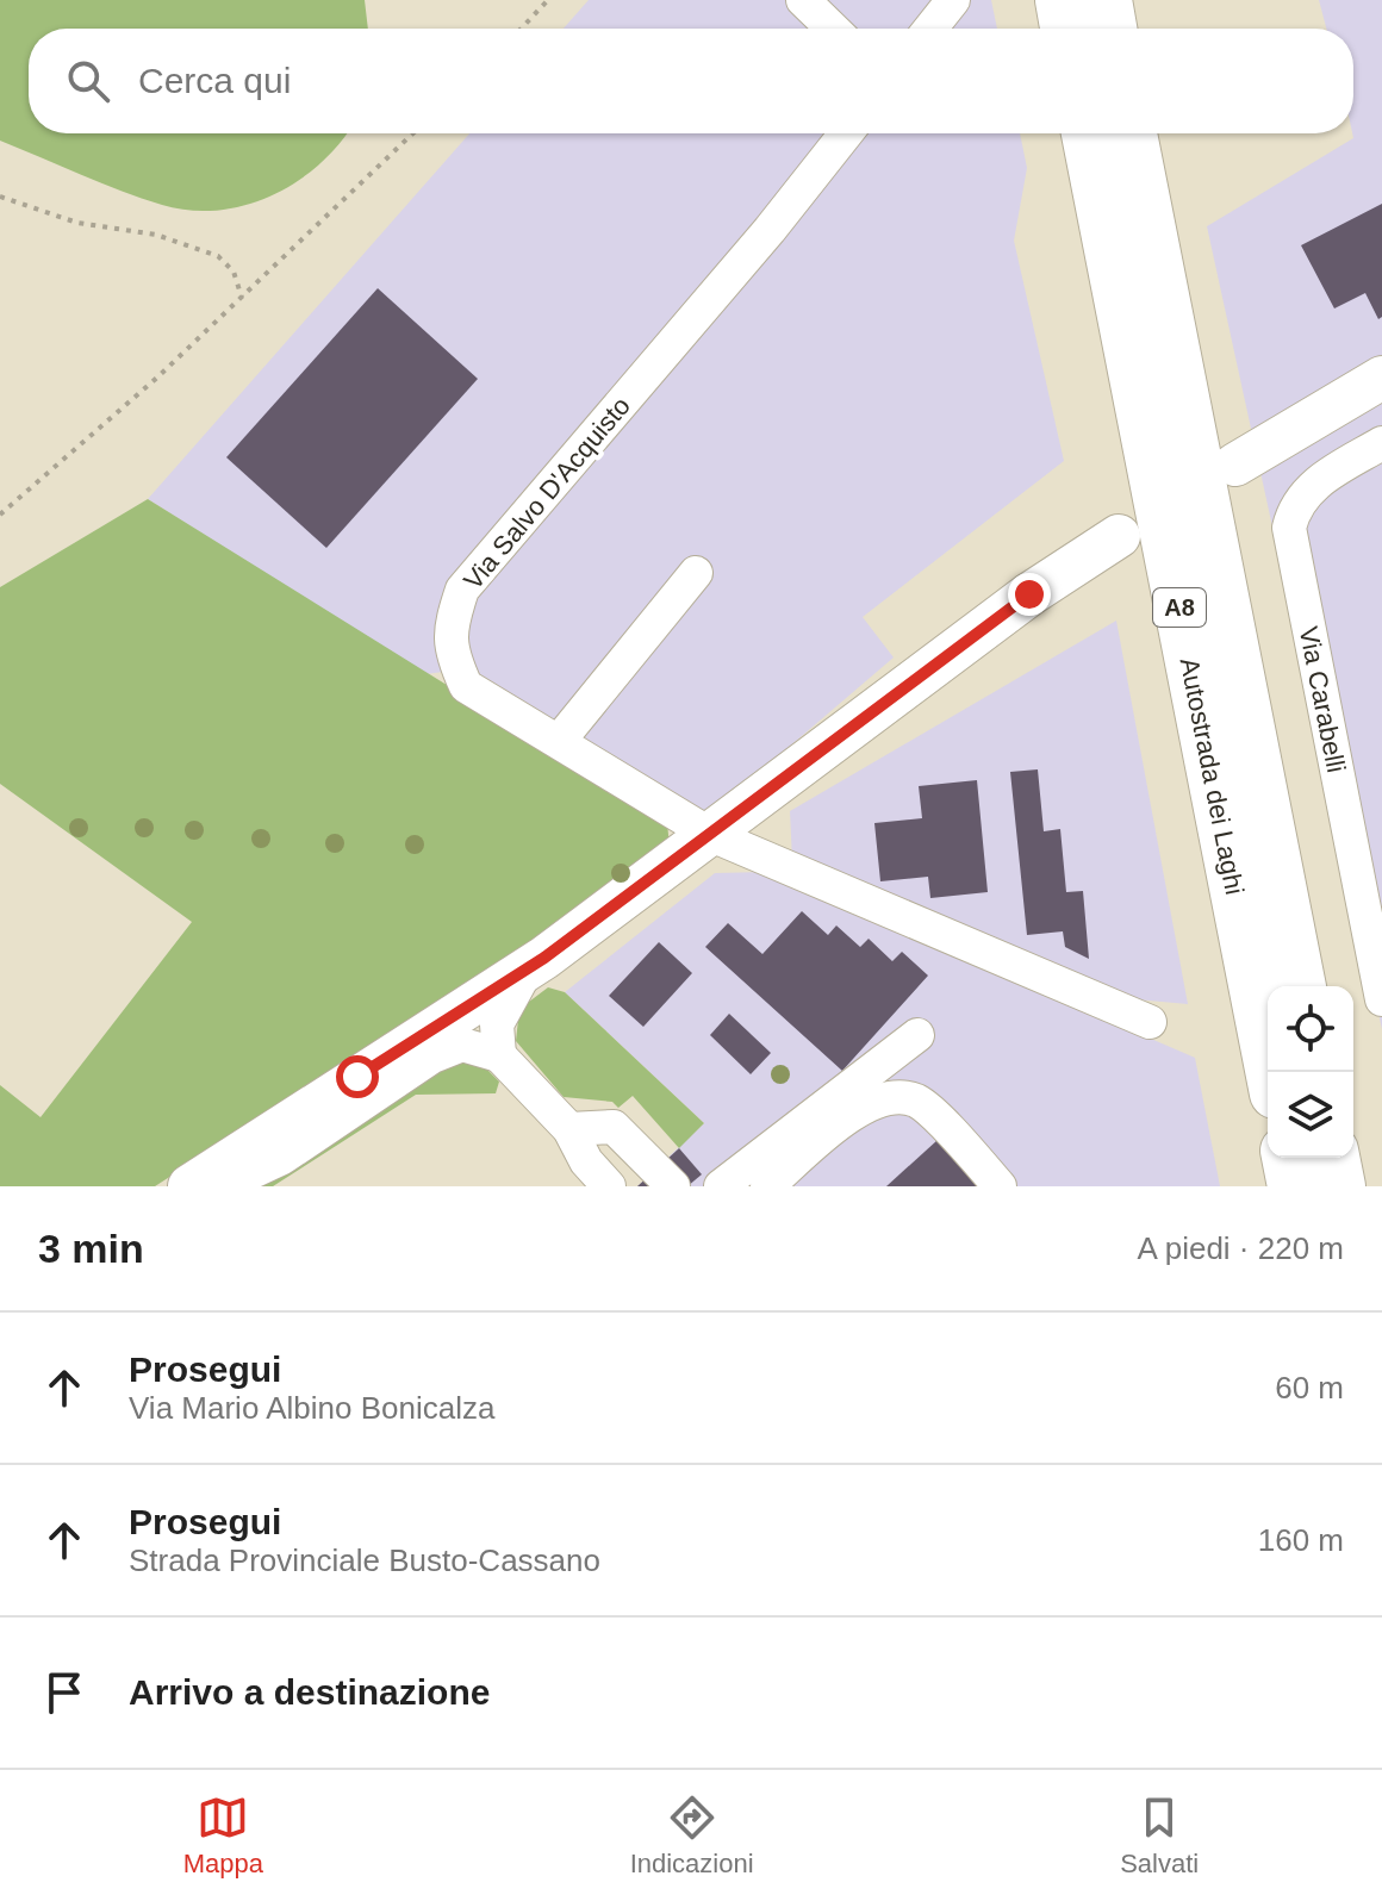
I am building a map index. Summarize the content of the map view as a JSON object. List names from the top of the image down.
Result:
{
  "streets": {
    "highway": ["A8", "Autostrada dei Laghi"],
    "street": ["Via Salvo D'Acquisto", "Via Carabelli"]
  },
  "page": {
    "search": "Cerca qui",
    "heading": ["3 min", "A piedi · 220 m"],
    "list": [
      ["Prosegui", "Via Mario Albino Bonicalza", "60 m"],
      ["Prosegui", "Strada Provinciale Busto-Cassano", "160 m"],
      "Arrivo a destinazione"
    ],
    "nav": ["Mappa", "Indicazioni", "Salvati"]
  }
}
